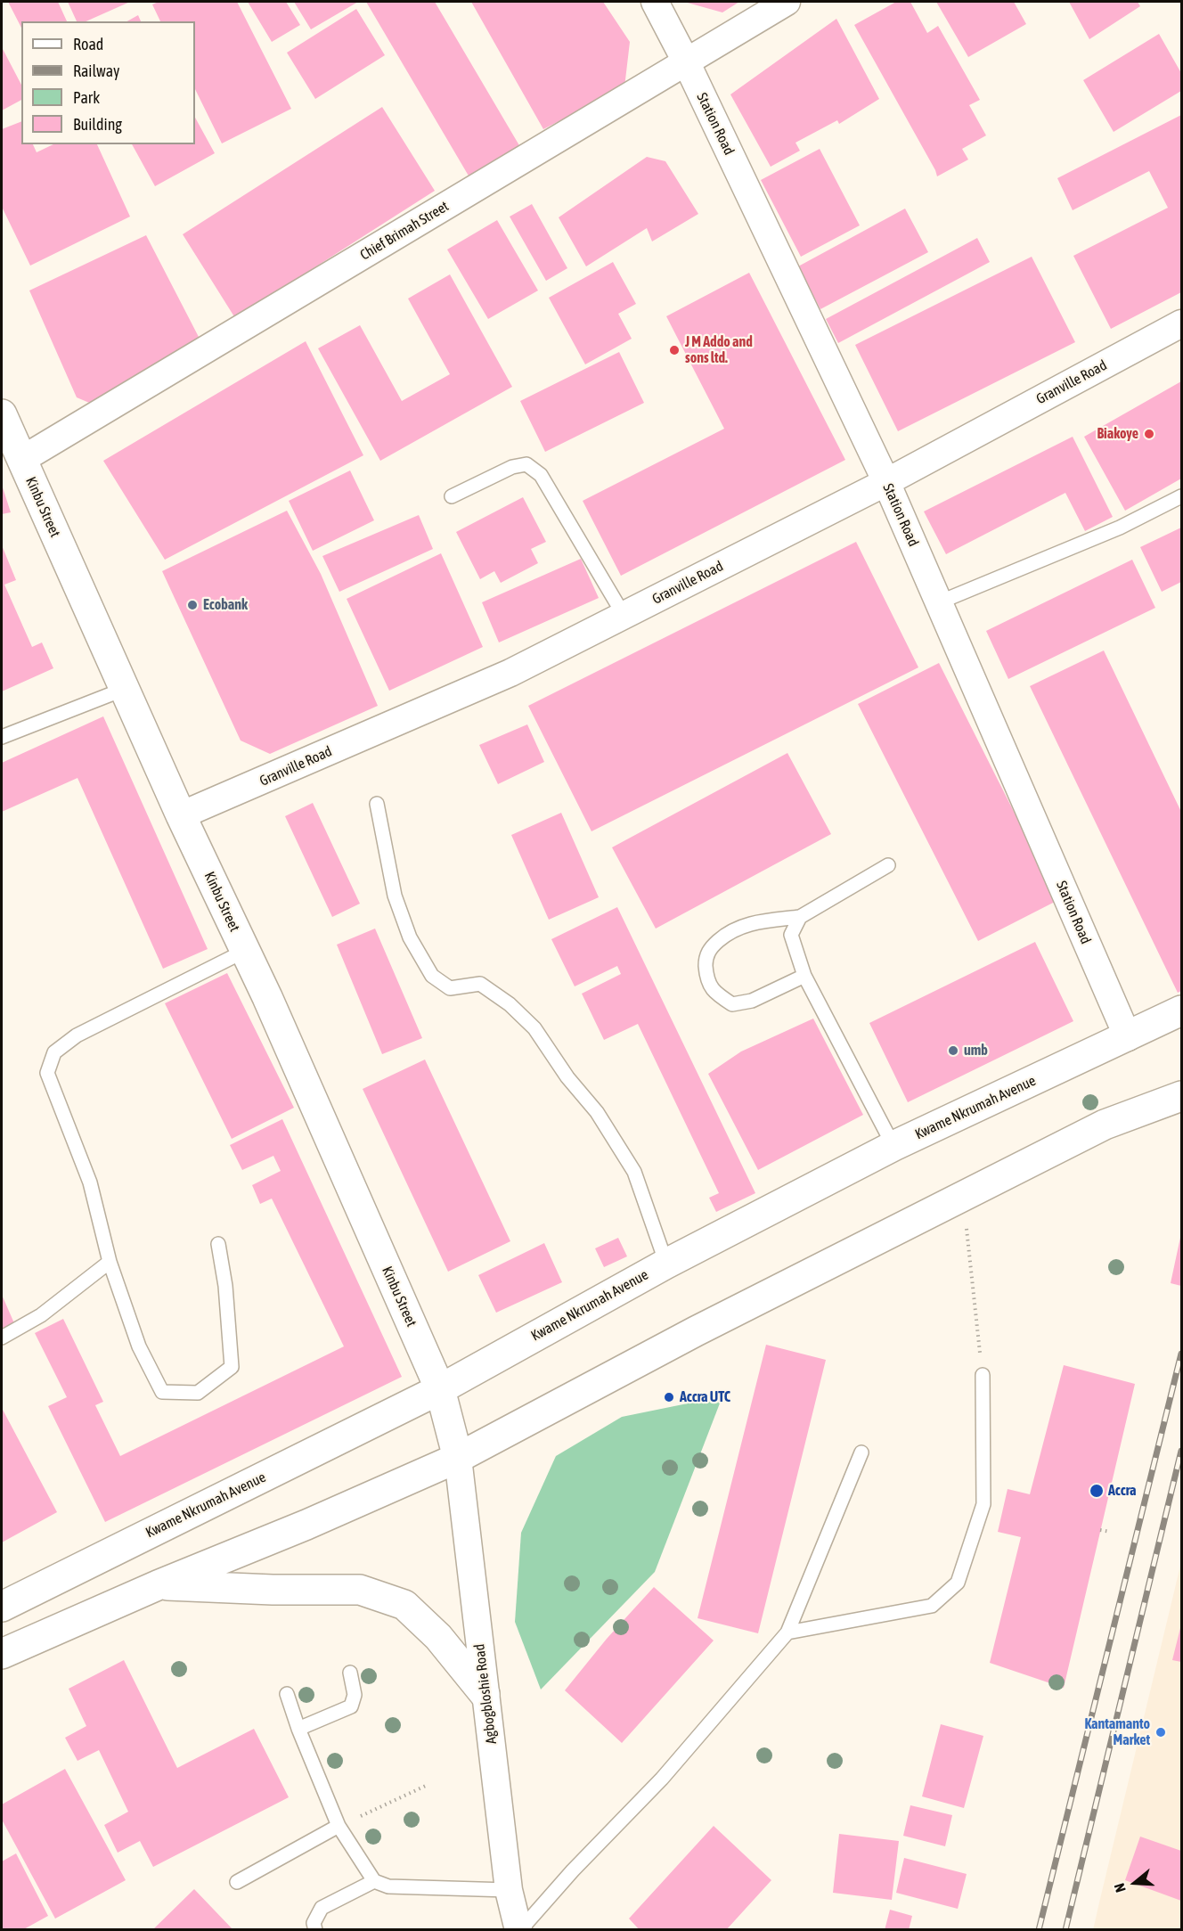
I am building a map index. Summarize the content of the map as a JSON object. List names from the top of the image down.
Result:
{
  "streets": {
    "main road": ["Kinbu Street", "Kwame Nkrumah Avenue"],
    "street": [
      "Station Road",
      "Chief Brimah Street",
      "Granville Road",
      "Agbogbloshie Road"
    ]
  },
  "crossings": [
    ["Station Road", "Chief Brimah Street"],
    ["Station Road", "Granville Road"],
    ["Station Road", "Kwame Nkrumah Avenue"],
    ["Chief Brimah Street", "Kinbu Street"],
    ["Granville Road", "Kinbu Street"],
    ["Kinbu Street", "Kwame Nkrumah Avenue"],
    ["Kinbu Street", "Agbogbloshie Road"]
  ],
  "places": [
    "J M Addo and sons ltd.",
    "Biakoye",
    "Ecobank",
    "umb",
    "Accra UTC",
    "Accra",
    "Kantamanto Market"
  ],
  "legend": [
    "Road",
    "Railway",
    "Park",
    "Building"
  ],
  "north": "left"
}
